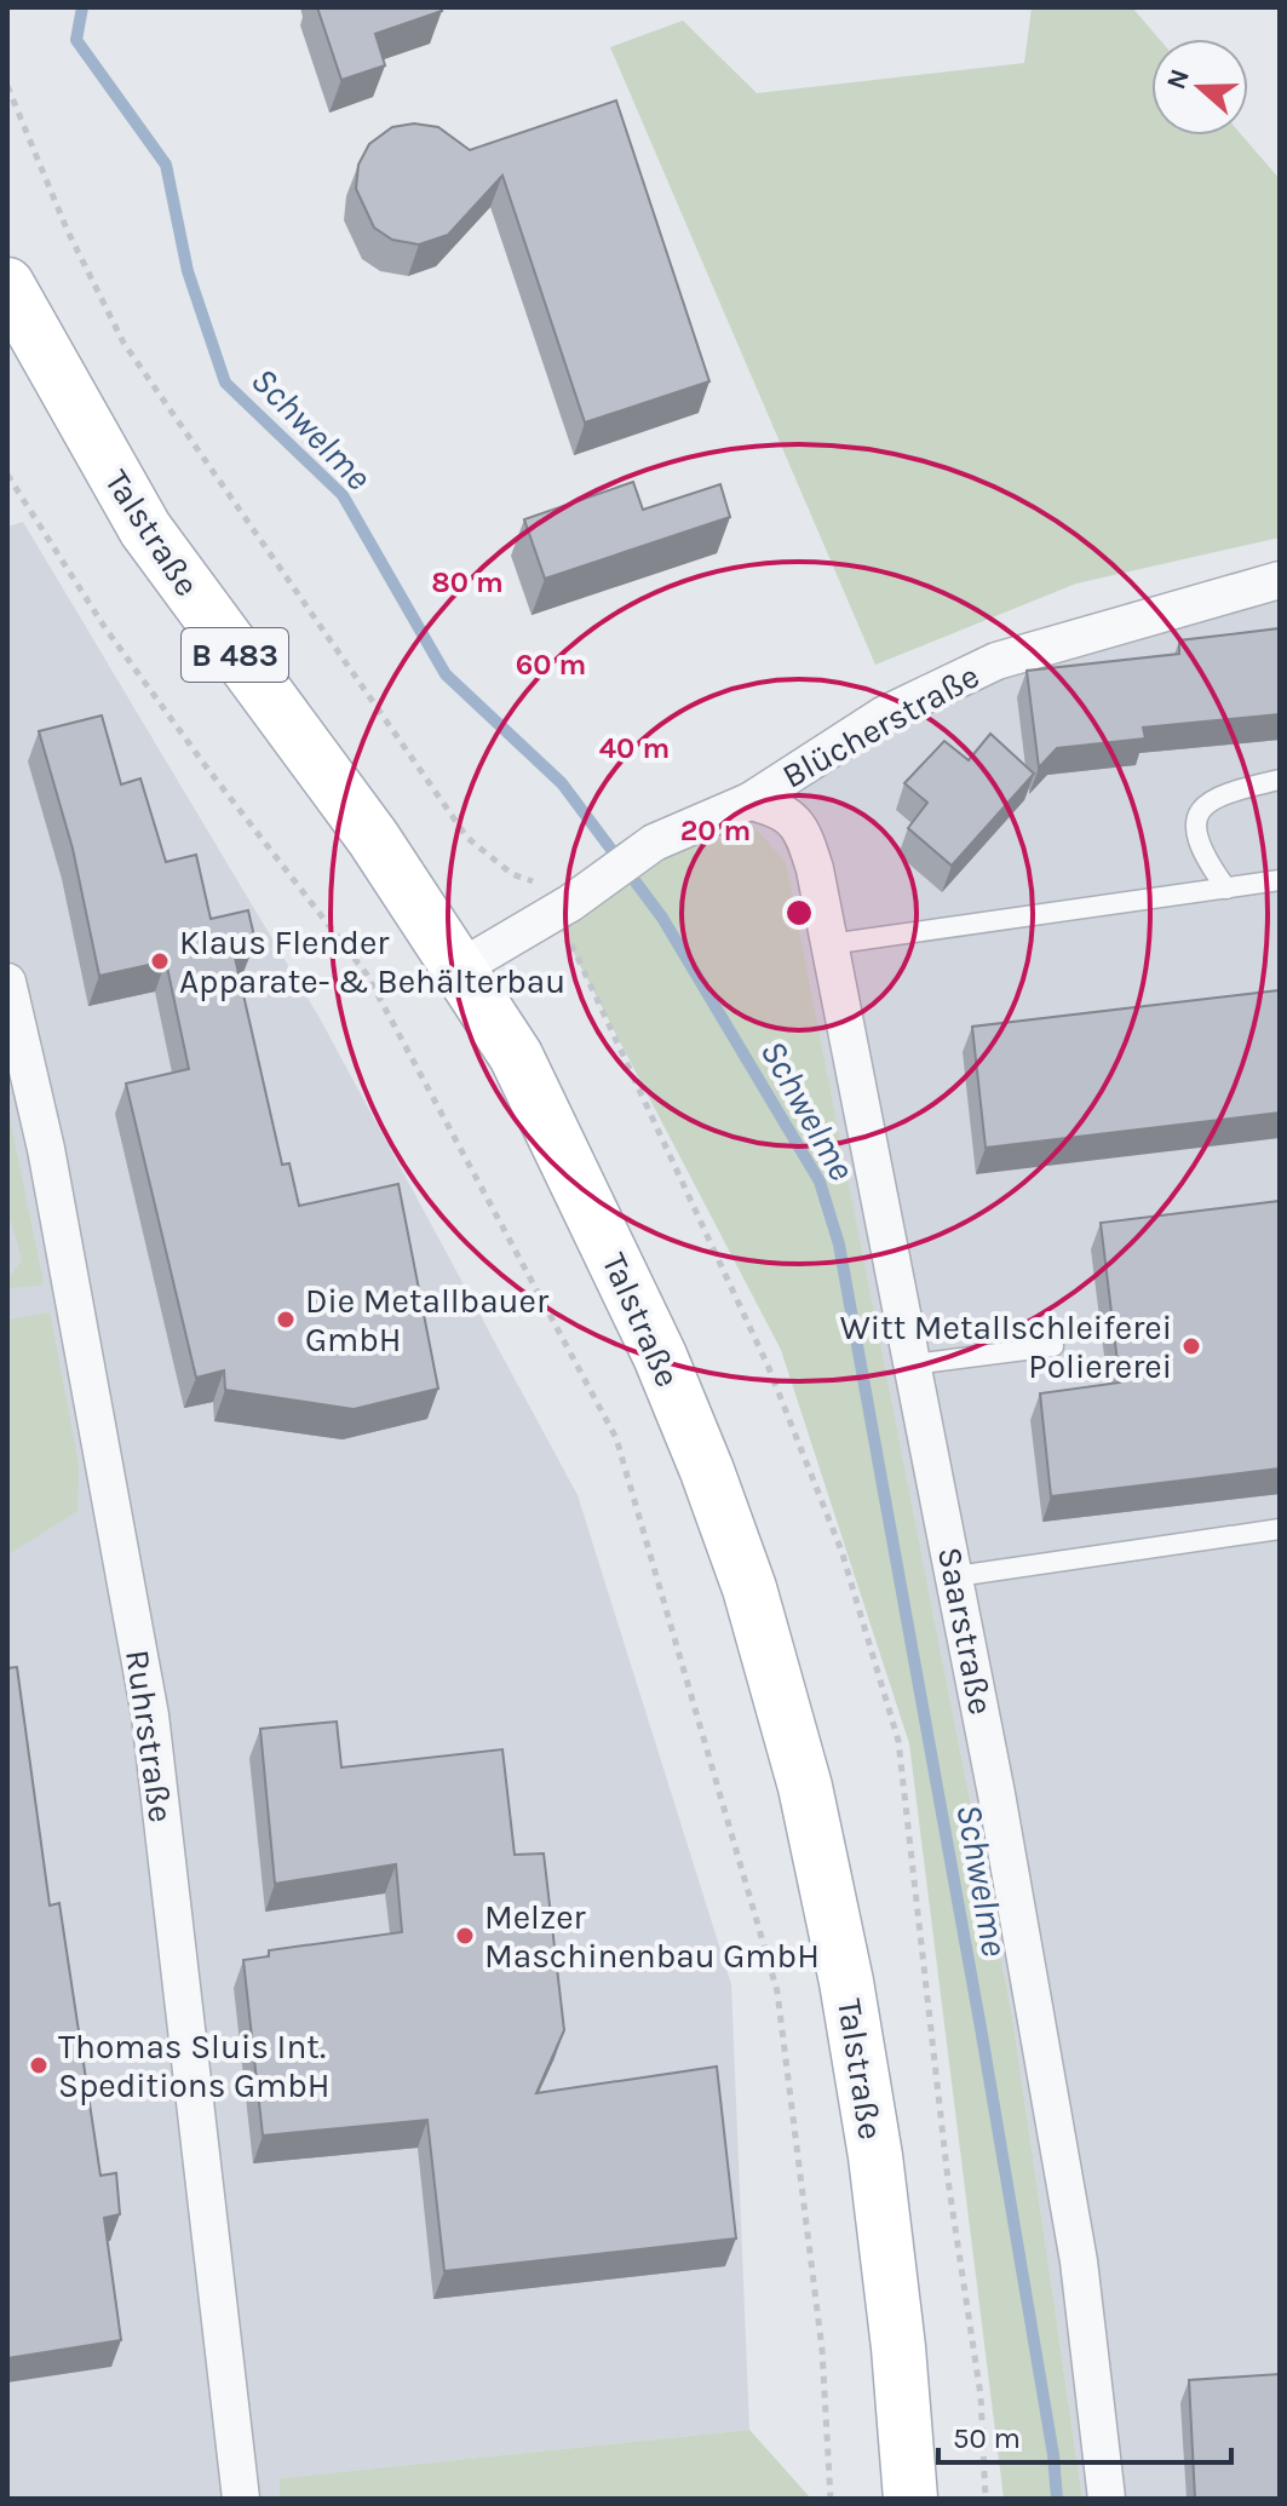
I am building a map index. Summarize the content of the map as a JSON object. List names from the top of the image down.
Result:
{
  "streets": {
    "main road": ["Talstraße", "B 483"],
    "street": ["Blücherstraße", "Saarstraße", "Ruhrstraße"]
  },
  "crossings": [
    ["Talstraße", "Blücherstraße"],
    ["Blücherstraße", "Saarstraße"]
  ],
  "water": ["Schwelme"],
  "places": [
    "Klaus Flender Apparate- & Behälterbau",
    "Die Metallbauer GmbH",
    "Witt Metallschleiferei Poliererei",
    "Melzer Maschinenbau GmbH",
    "Thomas Sluis Int. Speditions GmbH"
  ],
  "scale_bar": "50 m",
  "north": "left",
  "rings": [
    "80 m",
    "60 m",
    "40 m",
    "20 m"
  ]
}
